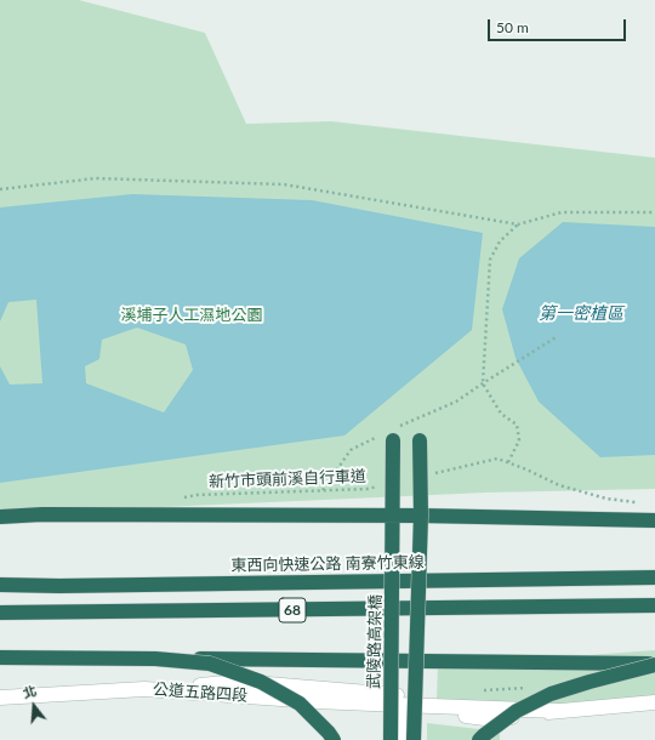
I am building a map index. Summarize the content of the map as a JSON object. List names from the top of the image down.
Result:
{
  "streets": {
    "highway": ["東西向快速公路 南寮竹東線", "68", "武陵路高架橋"],
    "street": ["公道五路四段"],
    "path": ["新竹市頭前溪自行車道"]
  },
  "water": ["第一密植區"],
  "parks": ["溪埔子人工濕地公園"],
  "scale_bar": "50 m",
  "north": "top"
}
